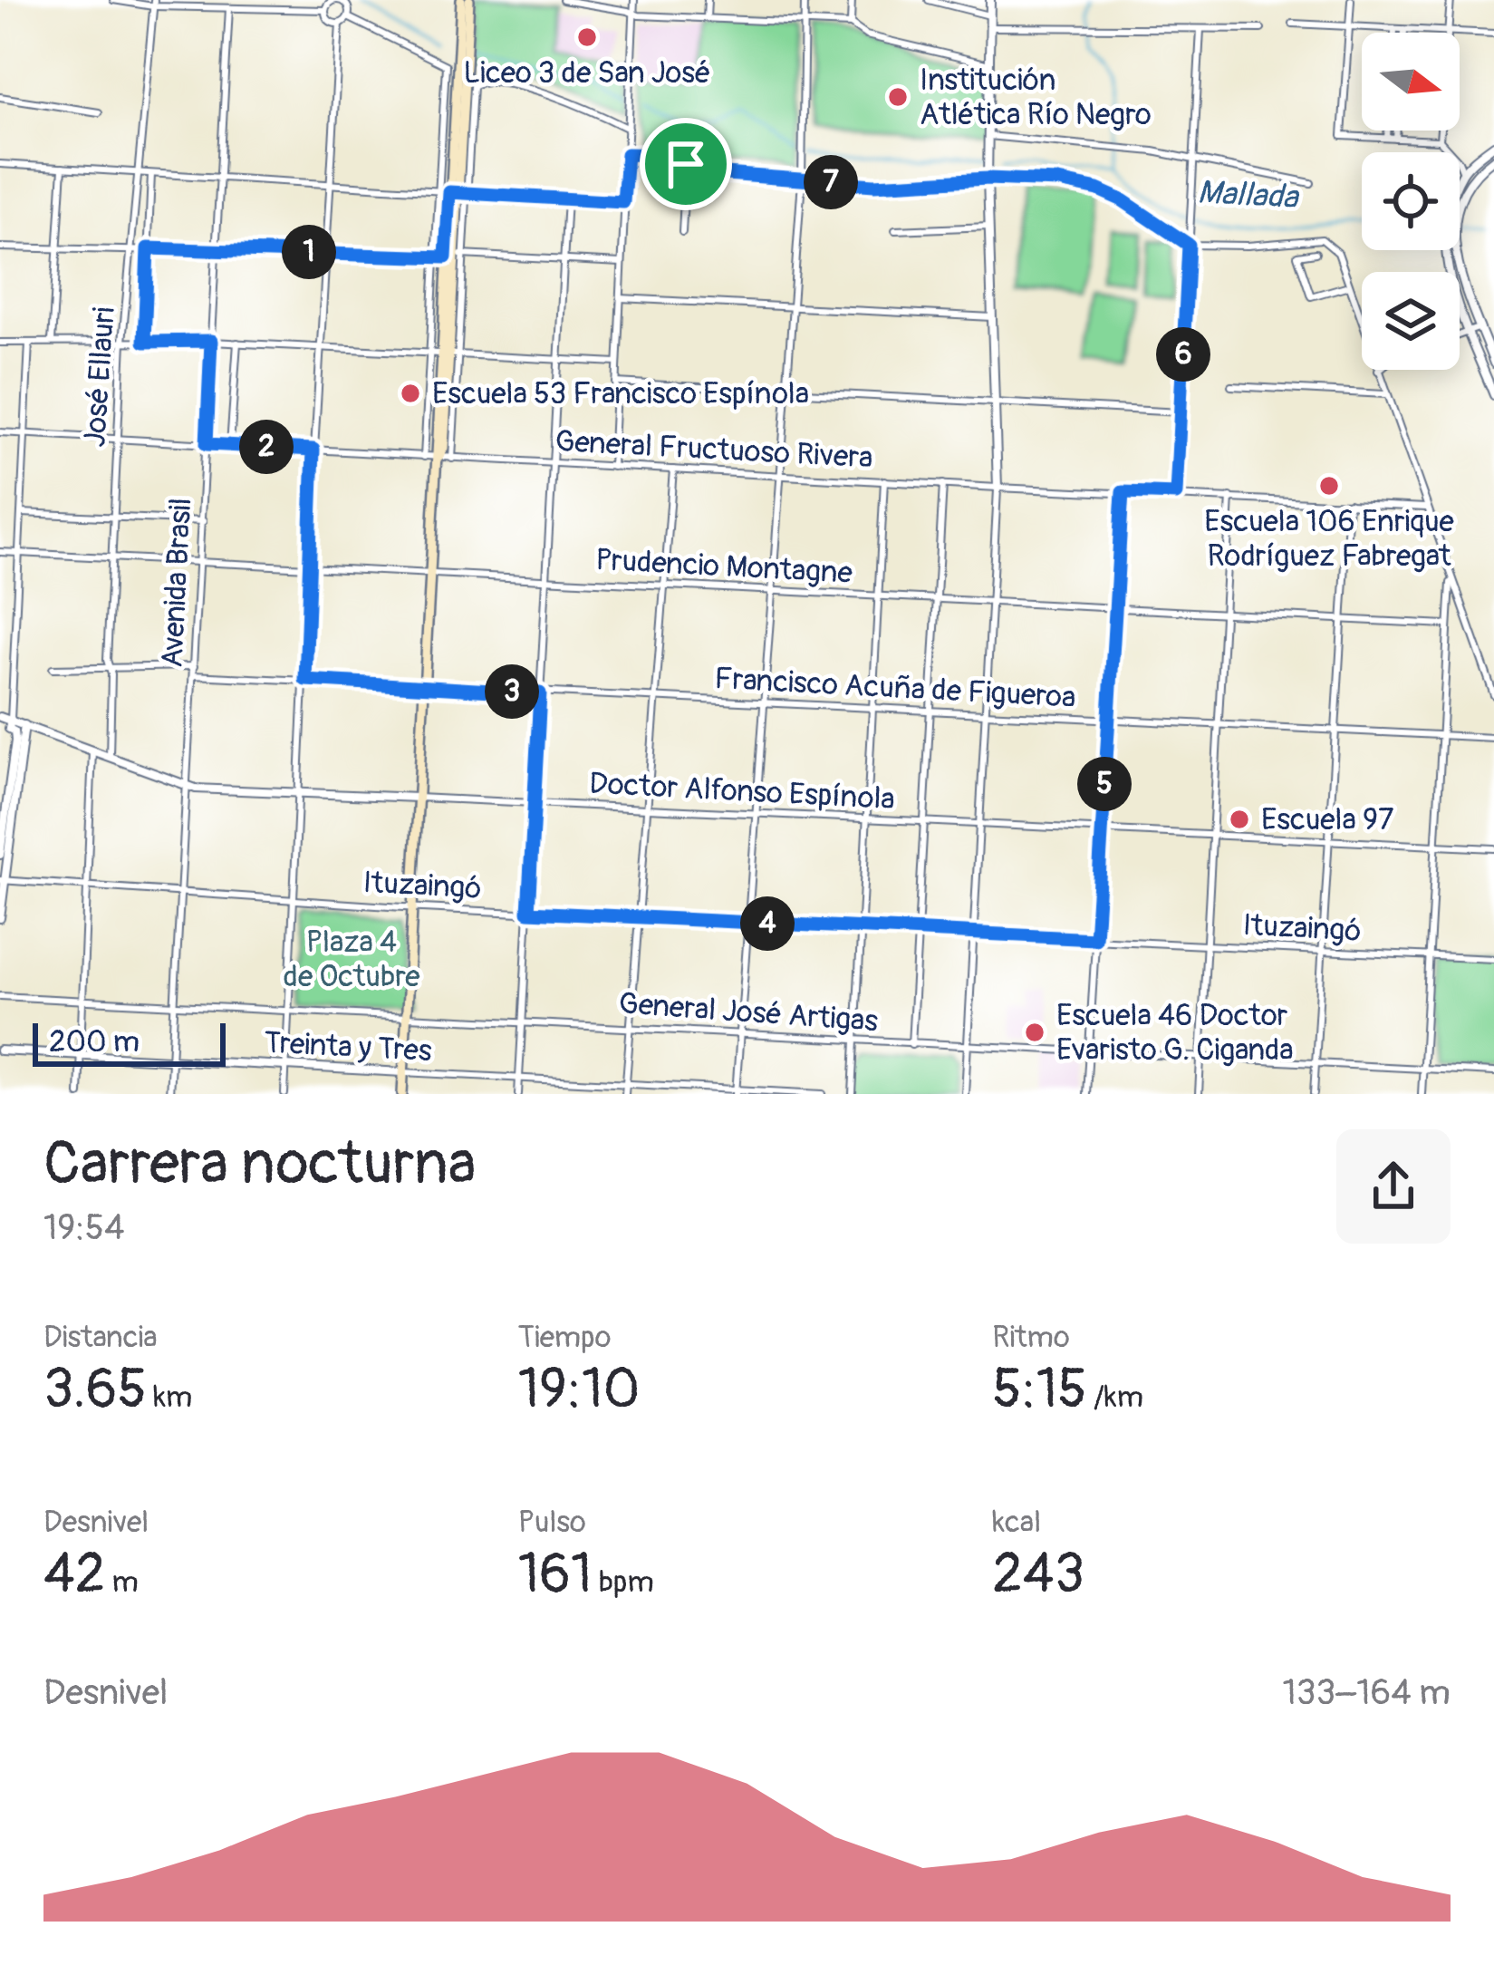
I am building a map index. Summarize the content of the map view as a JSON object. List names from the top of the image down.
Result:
{
  "streets": {
    "street": [
      "José Ellauri",
      "General Fructuoso Rivera",
      "Prudencio Montagne",
      "Avenida Brasil",
      "Francisco Acuña de Figueroa",
      "Doctor Alfonso Espínola",
      "Ituzaingó",
      "General José Artigas",
      "Treinta y Tres"
    ]
  },
  "crossings": [
    ["José Ellauri", "General Fructuoso Rivera"],
    ["José Ellauri", "Prudencio Montagne"],
    ["José Ellauri", "Francisco Acuña de Figueroa"],
    ["José Ellauri", "Doctor Alfonso Espínola"],
    ["General Fructuoso Rivera", "Avenida Brasil"],
    ["Prudencio Montagne", "Avenida Brasil"],
    ["Avenida Brasil", "Francisco Acuña de Figueroa"],
    ["Avenida Brasil", "Doctor Alfonso Espínola"],
    ["Avenida Brasil", "Ituzaingó"],
    ["Avenida Brasil", "General José Artigas"],
    ["Avenida Brasil", "Treinta y Tres"]
  ],
  "water": ["Mallada"],
  "parks": ["Plaza 4 de Octubre"],
  "places": [
    "Liceo 3 de San José",
    "Institución Atlética Río Negro",
    "Escuela 53 Francisco Espínola",
    "Escuela 106 Enrique Rodríguez Fabregat",
    "Escuela 97",
    "Escuela 46 Doctor Evaristo G. Ciganda"
  ],
  "scale_bar": "200 m",
  "north": "right",
  "page": {
    "pins": [
      "7",
      "1",
      "6",
      "2",
      "3",
      "5",
      "4"
    ],
    "scale": "200 m",
    "heading": ["Carrera nocturna", "19:54"],
    "stats": [
      ["Distancia", "3.65 km"],
      ["Tiempo", "19:10"],
      ["Ritmo", "5:15 /km"],
      ["Desnivel", "42 m"],
      ["Pulso", "161 bpm"],
      ["kcal", "243"]
    ],
    "chart": ["Desnivel", "133–164 m"]
  }
}
